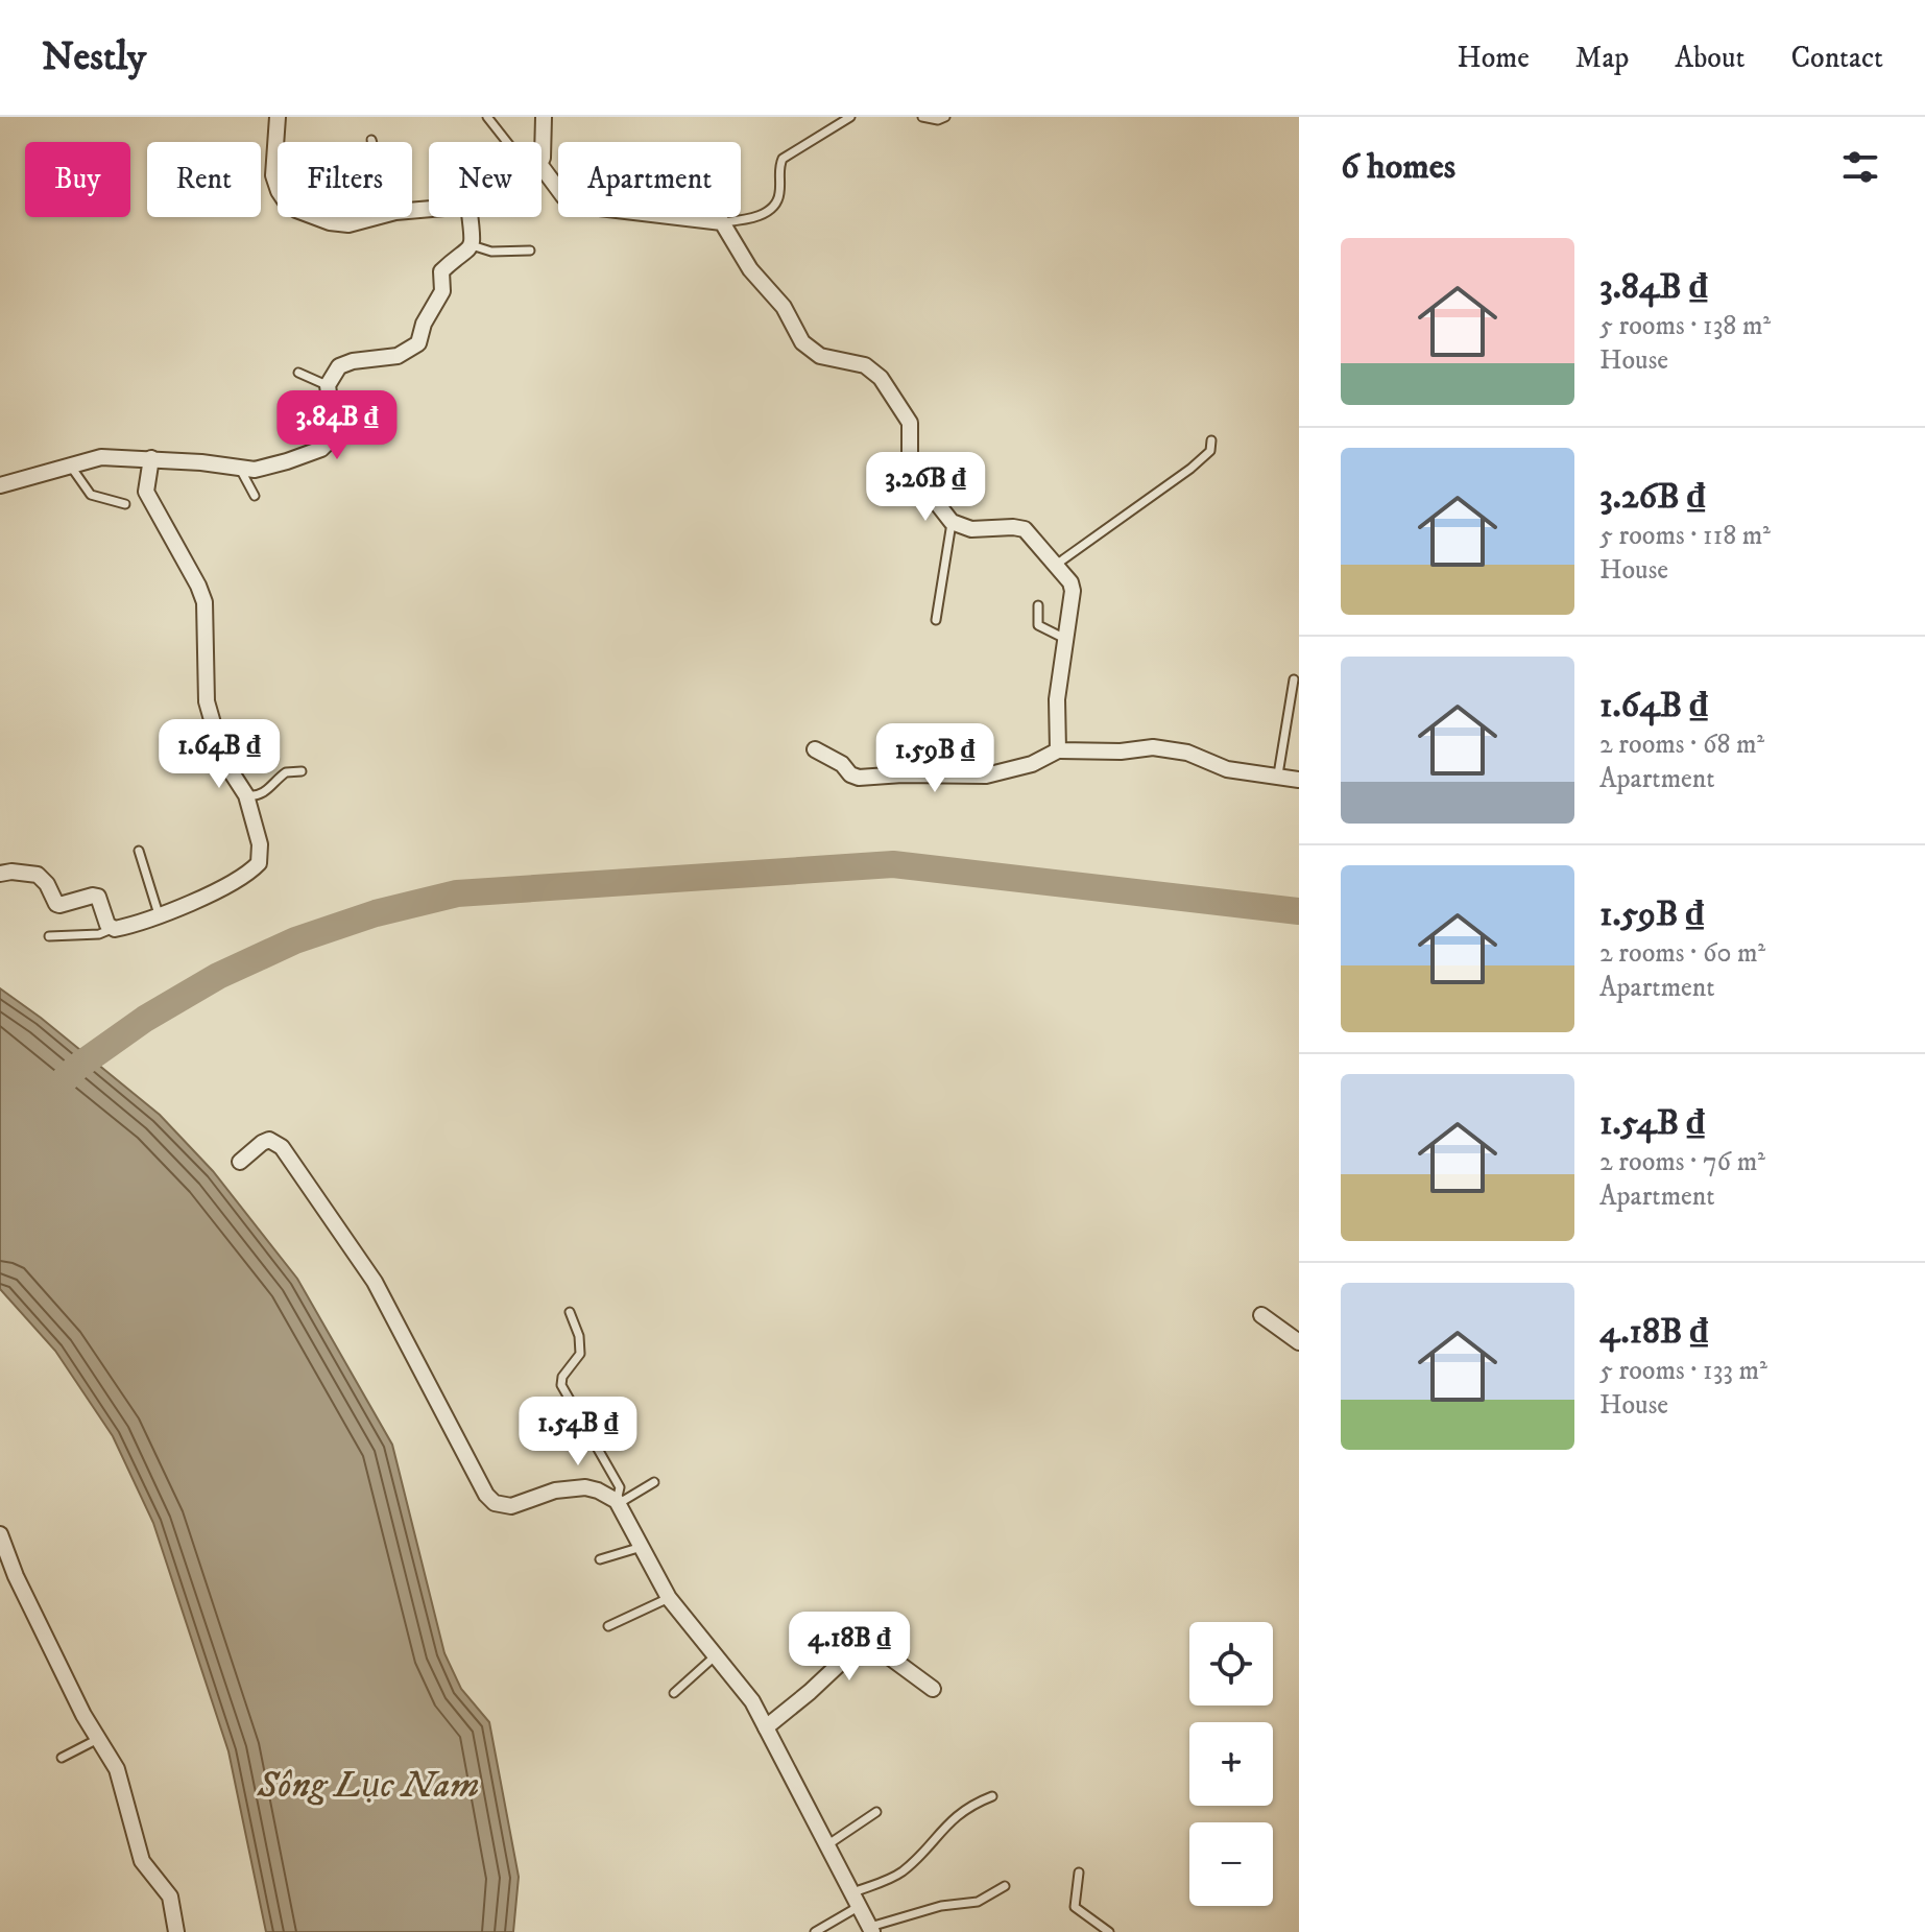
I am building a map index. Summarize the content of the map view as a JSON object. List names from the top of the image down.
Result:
{
  "water": ["Sông Lục Nam"],
  "page": {
    "header": "Nestly",
    "nav": [
      "Home",
      "Map",
      "About",
      "Contact"
    ],
    "heading": "6 homes",
    "chip": [
      "Buy",
      "Rent",
      "Filters",
      "New",
      "Apartment"
    ],
    "list": [
      {
        "name": "3.84B ₫",
        "note": "5 rooms · 138 m² · House"
      },
      {
        "name": "3.26B ₫",
        "note": "5 rooms · 118 m² · House"
      },
      {
        "name": "1.64B ₫",
        "note": "2 rooms · 68 m² · Apartment"
      },
      {
        "name": "1.59B ₫",
        "note": "2 rooms · 60 m² · Apartment"
      },
      {
        "name": "1.54B ₫",
        "note": "2 rooms · 76 m² · Apartment"
      },
      {
        "name": "4.18B ₫",
        "note": "5 rooms · 133 m² · House"
      }
    ],
    "price": [
      "3.84B ₫",
      "3.26B ₫",
      "1.64B ₫",
      "1.59B ₫",
      "1.54B ₫",
      "4.18B ₫"
    ],
    "map_buttons": ["+", "−"]
  }
}
